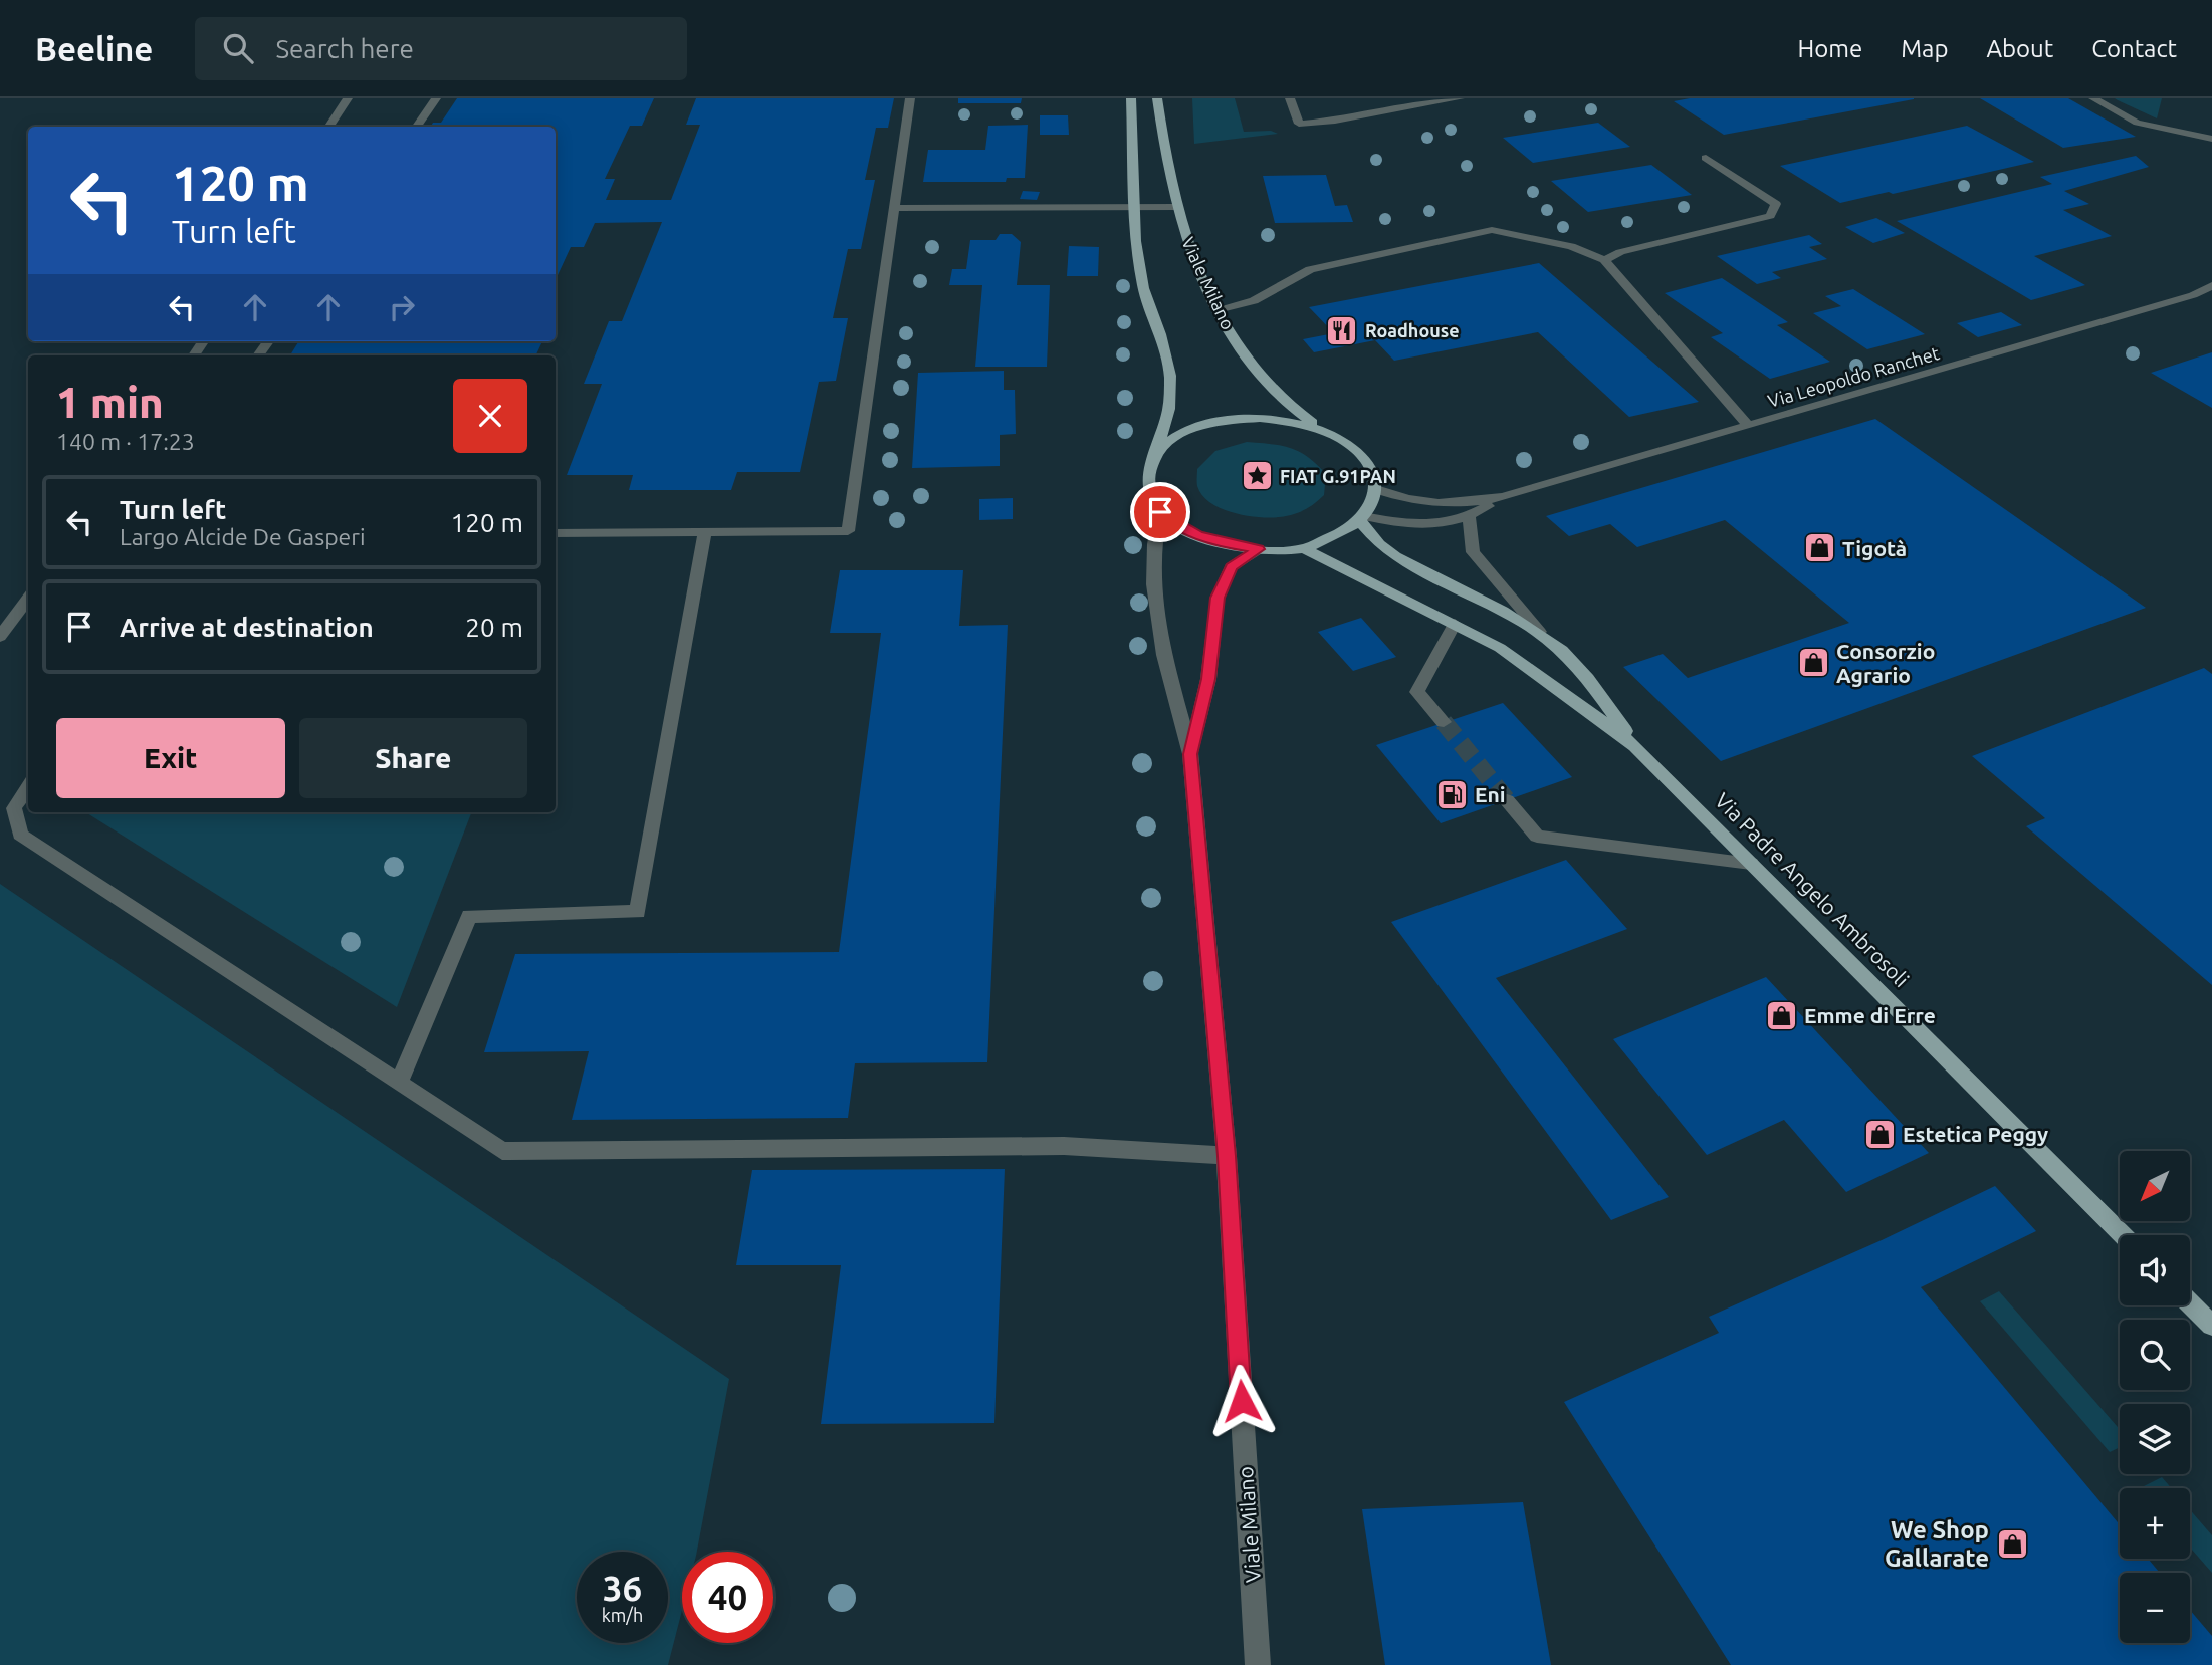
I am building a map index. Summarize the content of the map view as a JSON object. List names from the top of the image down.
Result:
{
  "streets": {
    "main road": ["Viale Milano", "Via Padre Angelo Ambrosoli"],
    "street": ["Via Leopoldo Ranchet"]
  },
  "crossings": [
    ["Viale Milano", "Via Padre Angelo Ambrosoli"]
  ],
  "places": {
    "restaurant": ["Roadhouse"],
    "place": ["FIAT G.91PAN"],
    "shop": [
      "Tigotà",
      "Consorzio Agrario",
      "Emme di Erre",
      "Estetica Peggy",
      "We Shop Gallarate"
    ],
    "fuel station": ["Eni"]
  },
  "north": "bottom left",
  "page": {
    "header": "Beeline",
    "search": "Search here",
    "nav": [
      "Home",
      "Map",
      "About",
      "Contact"
    ],
    "turn": ["120 m", "Turn left"],
    "heading": ["1 min", "140 m · 17:23"],
    "list": [
      {
        "name": "Turn left",
        "note": "Largo Alcide De Gasperi",
        "value": "120 m"
      },
      {
        "name": "Arrive at destination",
        "value": "20 m"
      }
    ],
    "buttons": ["Exit", "Share"],
    "map_buttons": ["+", "−"],
    "speed": "36 km/h",
    "limit": "40"
  }
}
